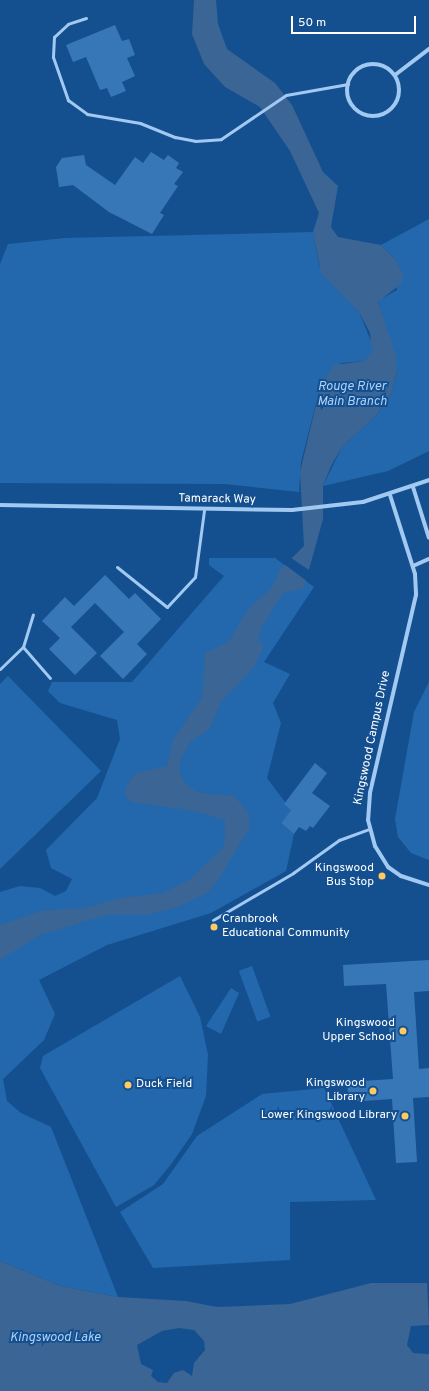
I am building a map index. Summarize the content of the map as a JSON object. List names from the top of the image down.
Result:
{
  "streets": {
    "street": ["Tamarack Way", "Kingswood Campus Drive"]
  },
  "crossings": [
    ["Tamarack Way", "Kingswood Campus Drive"]
  ],
  "water": ["Rouge River Main Branch", "Kingswood Lake"],
  "places": [
    "Kingswood Bus Stop",
    "Cranbrook Educational Community",
    "Kingswood Upper School",
    "Duck Field",
    "Kingswood Library",
    "Lower Kingswood Library"
  ],
  "scale_bar": "50 m"
}
